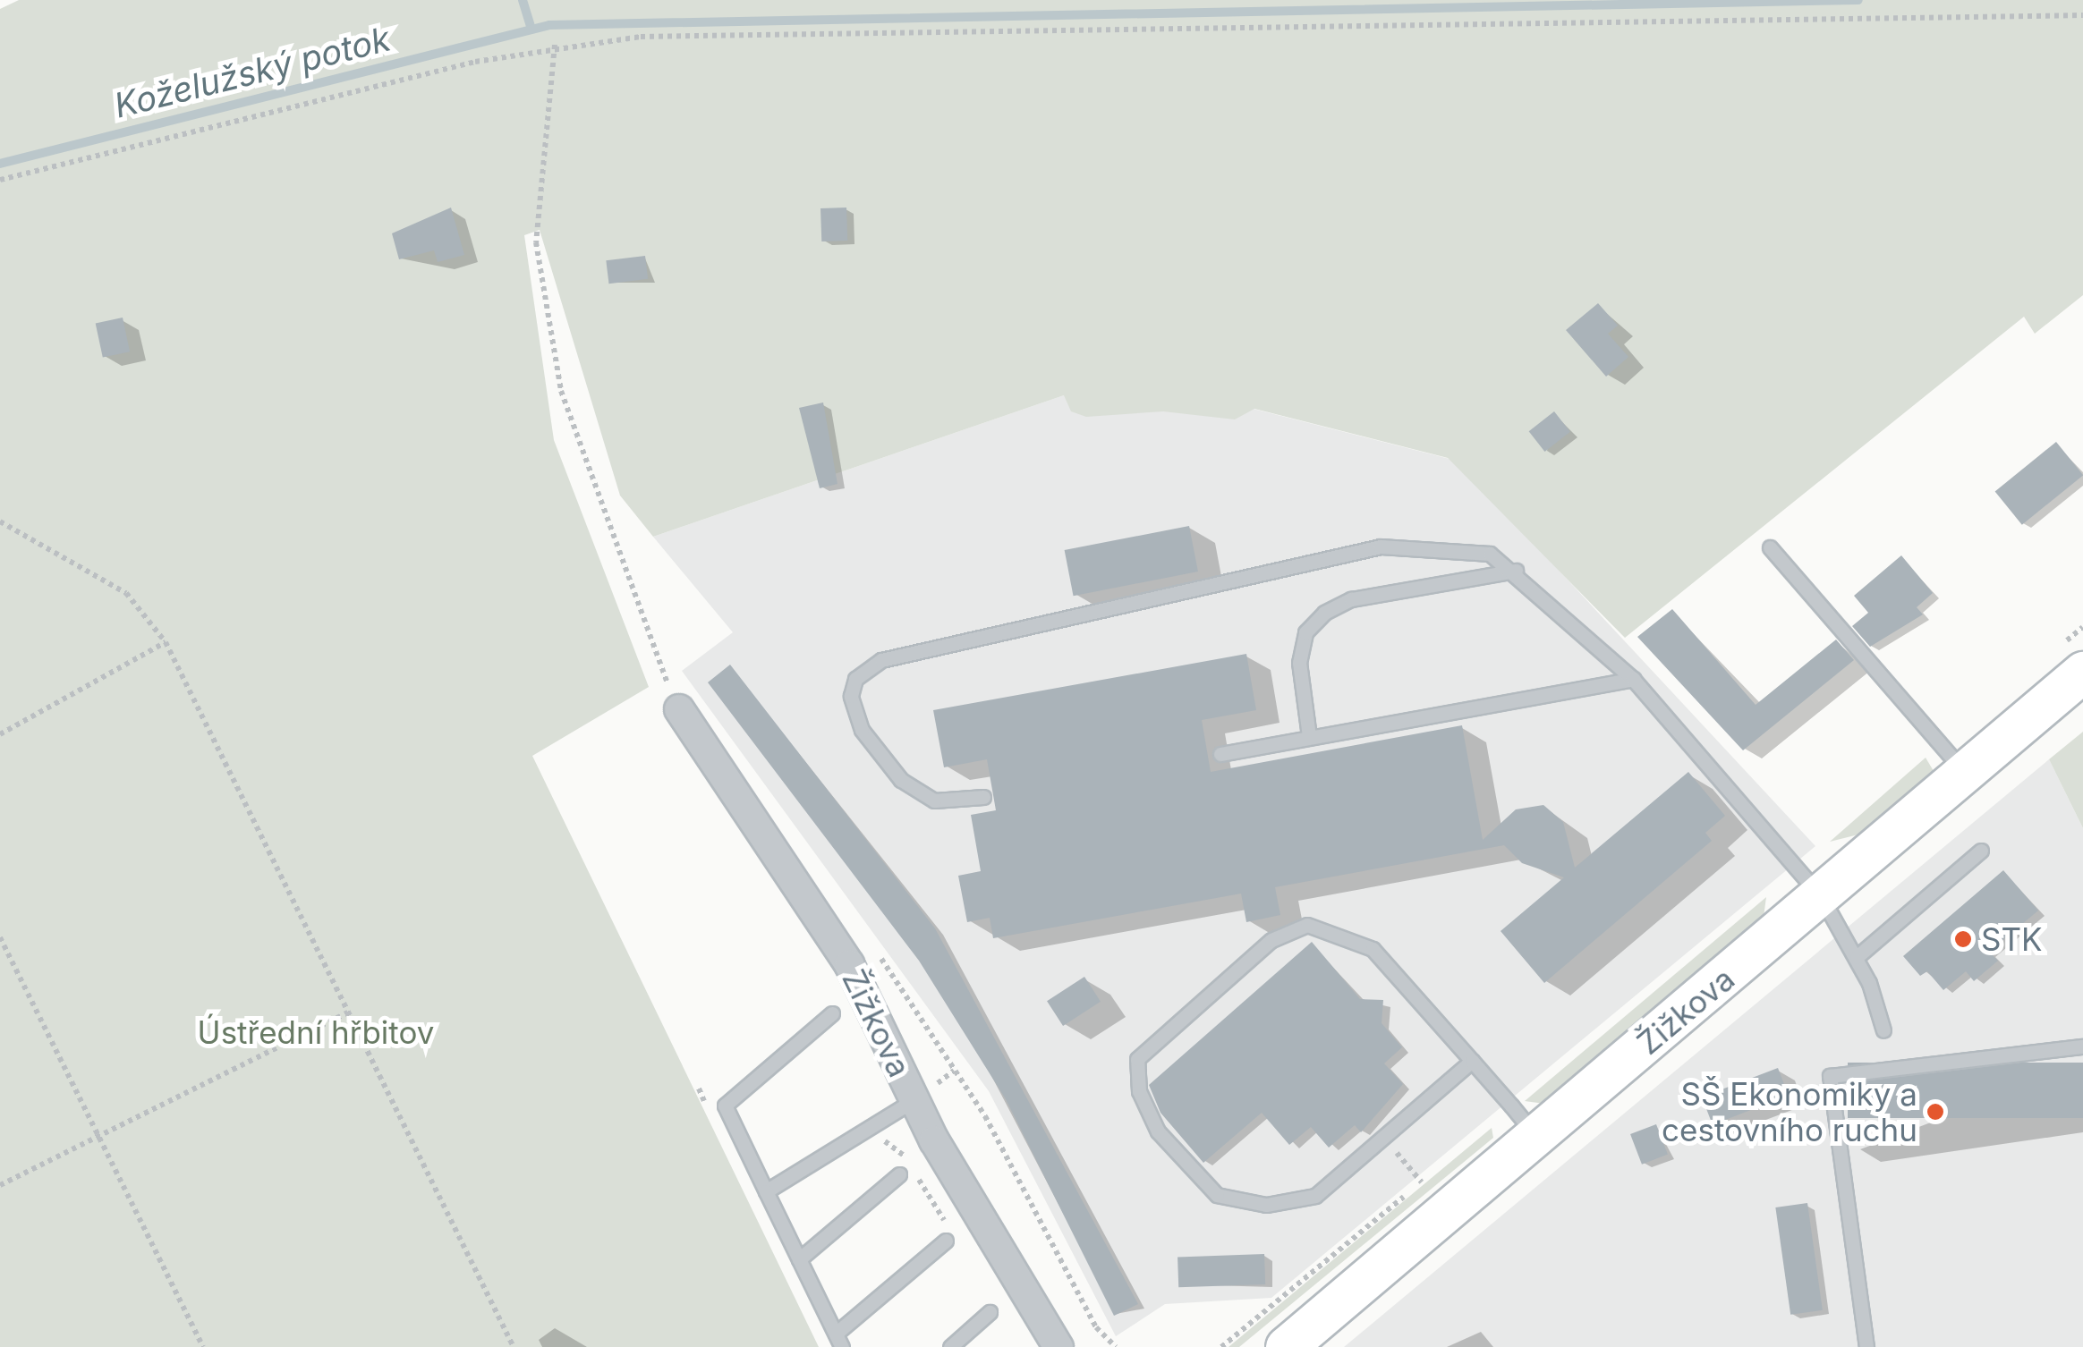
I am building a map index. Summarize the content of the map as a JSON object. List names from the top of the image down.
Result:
{
  "streets": {
    "main road": ["Žižkova"]
  },
  "water": ["Koželužský potok"],
  "parks": ["Ústřední hřbitov"],
  "places": ["STK", "SŠ Ekonomiky a cestovního ruchu"]
}
